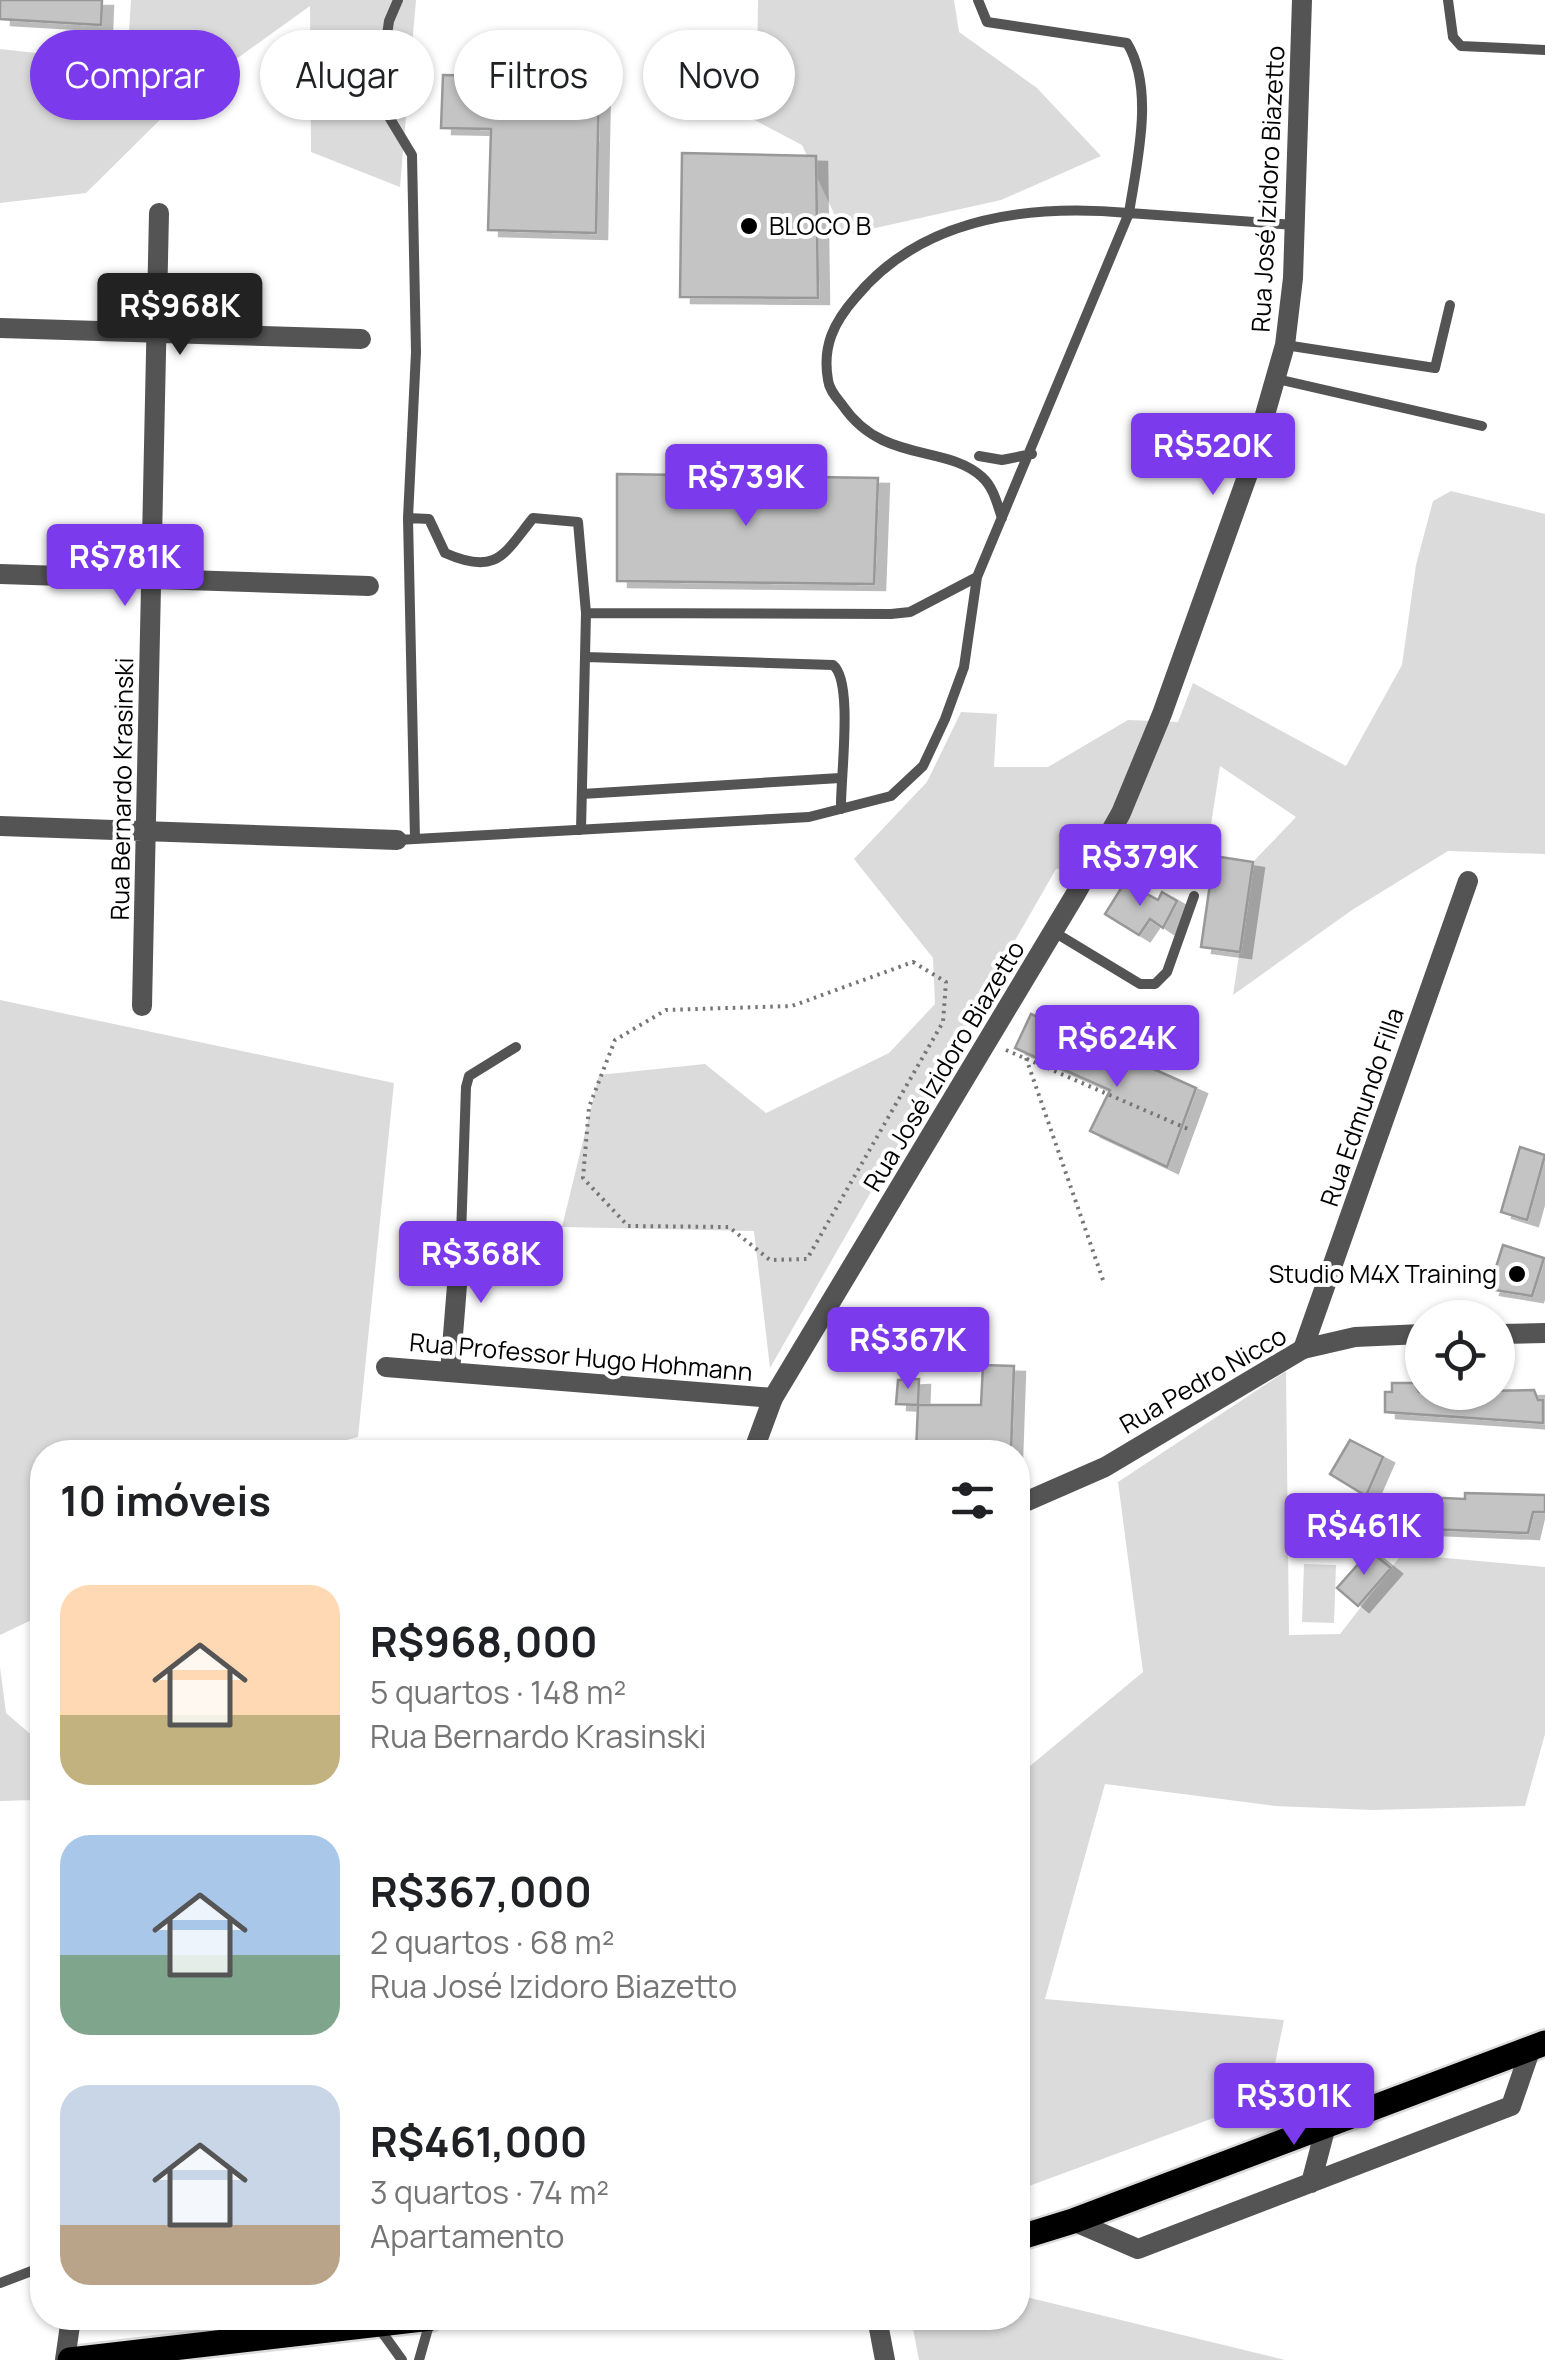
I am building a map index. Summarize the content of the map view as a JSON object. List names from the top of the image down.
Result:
{
  "streets": {
    "street": [
      "Rua José Izidoro Biazetto",
      "Rua Bernardo Krasinski",
      "Rua Edmundo Filla",
      "Rua Professor Hugo Hohmann",
      "Rua Pedro Nicco"
    ]
  },
  "crossings": [
    ["Rua José Izidoro Biazetto", "Rua Professor Hugo Hohmann"],
    ["Rua Edmundo Filla", "Rua Pedro Nicco"]
  ],
  "places": ["BLOCO B", "Studio M4X Training"],
  "page": {
    "chip": [
      "Comprar",
      "Alugar",
      "Filtros",
      "Novo"
    ],
    "price": [
      "R$968K",
      "R$520K",
      "R$739K",
      "R$781K",
      "R$379K",
      "R$624K",
      "R$368K",
      "R$367K",
      "R$461K",
      "R$301K"
    ],
    "heading": "10 imóveis",
    "list": [
      {
        "name": "R$968,000",
        "note": "5 quartos · 148 m² · Rua Bernardo Krasinski"
      },
      {
        "name": "R$367,000",
        "note": "2 quartos · 68 m² · Rua José Izidoro Biazetto"
      },
      {
        "name": "R$461,000",
        "note": "3 quartos · 74 m² · Apartamento"
      }
    ]
  }
}
